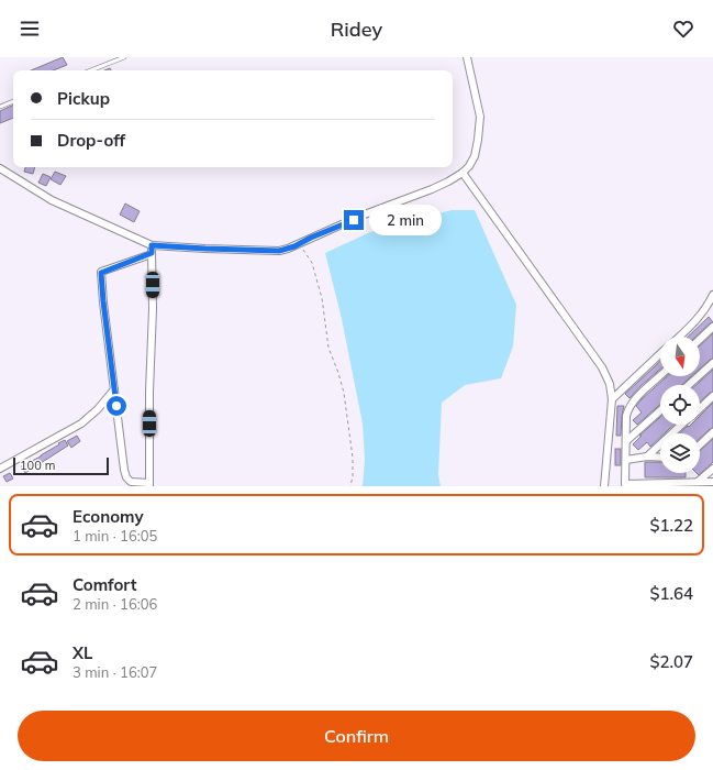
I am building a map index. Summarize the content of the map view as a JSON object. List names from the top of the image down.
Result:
{
  "scale_bar": "100 m",
  "north": "bottom",
  "page": {
    "header": "Ridey",
    "banner": ["Pickup", "Drop-off"],
    "bubble": "2 min",
    "scale": "100 m",
    "list": [
      {
        "name": "Economy",
        "note": "1 min · 16:05",
        "value": "$1.22"
      },
      {
        "name": "Comfort",
        "note": "2 min · 16:06",
        "value": "$1.64"
      },
      {
        "name": "XL",
        "note": "3 min · 16:07",
        "value": "$2.07"
      }
    ],
    "buttons": "Confirm"
  }
}
